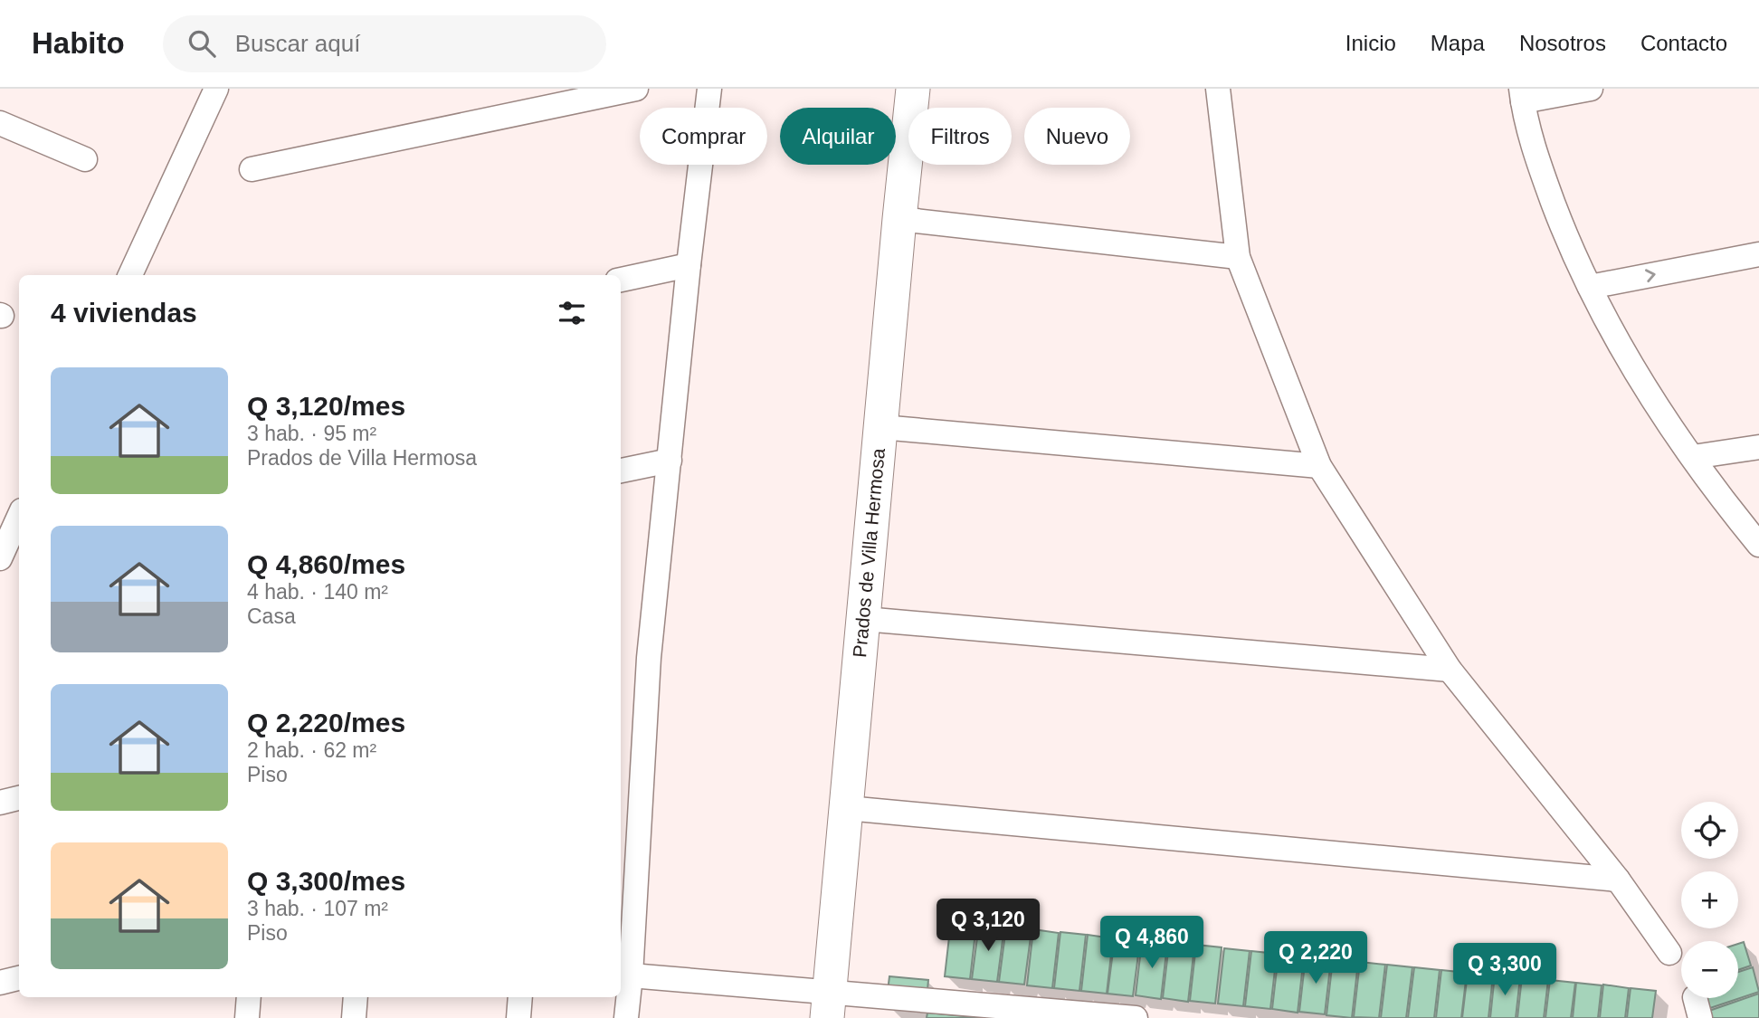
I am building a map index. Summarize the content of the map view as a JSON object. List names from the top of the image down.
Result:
{
  "streets": {
    "main road": ["Prados de Villa Hermosa"]
  },
  "page": {
    "header": "Habito",
    "search": "Buscar aquí",
    "nav": [
      "Inicio",
      "Mapa",
      "Nosotros",
      "Contacto"
    ],
    "chip": [
      "Comprar",
      "Alquilar",
      "Filtros",
      "Nuevo"
    ],
    "heading": "4 viviendas",
    "list": [
      {
        "name": "Q 3,120/mes",
        "note": "3 hab. · 95 m² · Prados de Villa Hermosa"
      },
      {
        "name": "Q 4,860/mes",
        "note": "4 hab. · 140 m² · Casa"
      },
      {
        "name": "Q 2,220/mes",
        "note": "2 hab. · 62 m² · Piso"
      },
      {
        "name": "Q 3,300/mes",
        "note": "3 hab. · 107 m² · Piso"
      }
    ],
    "map_buttons": ["+", "−"],
    "price": [
      "Q 3,120",
      "Q 4,860",
      "Q 2,220",
      "Q 3,300"
    ]
  }
}
